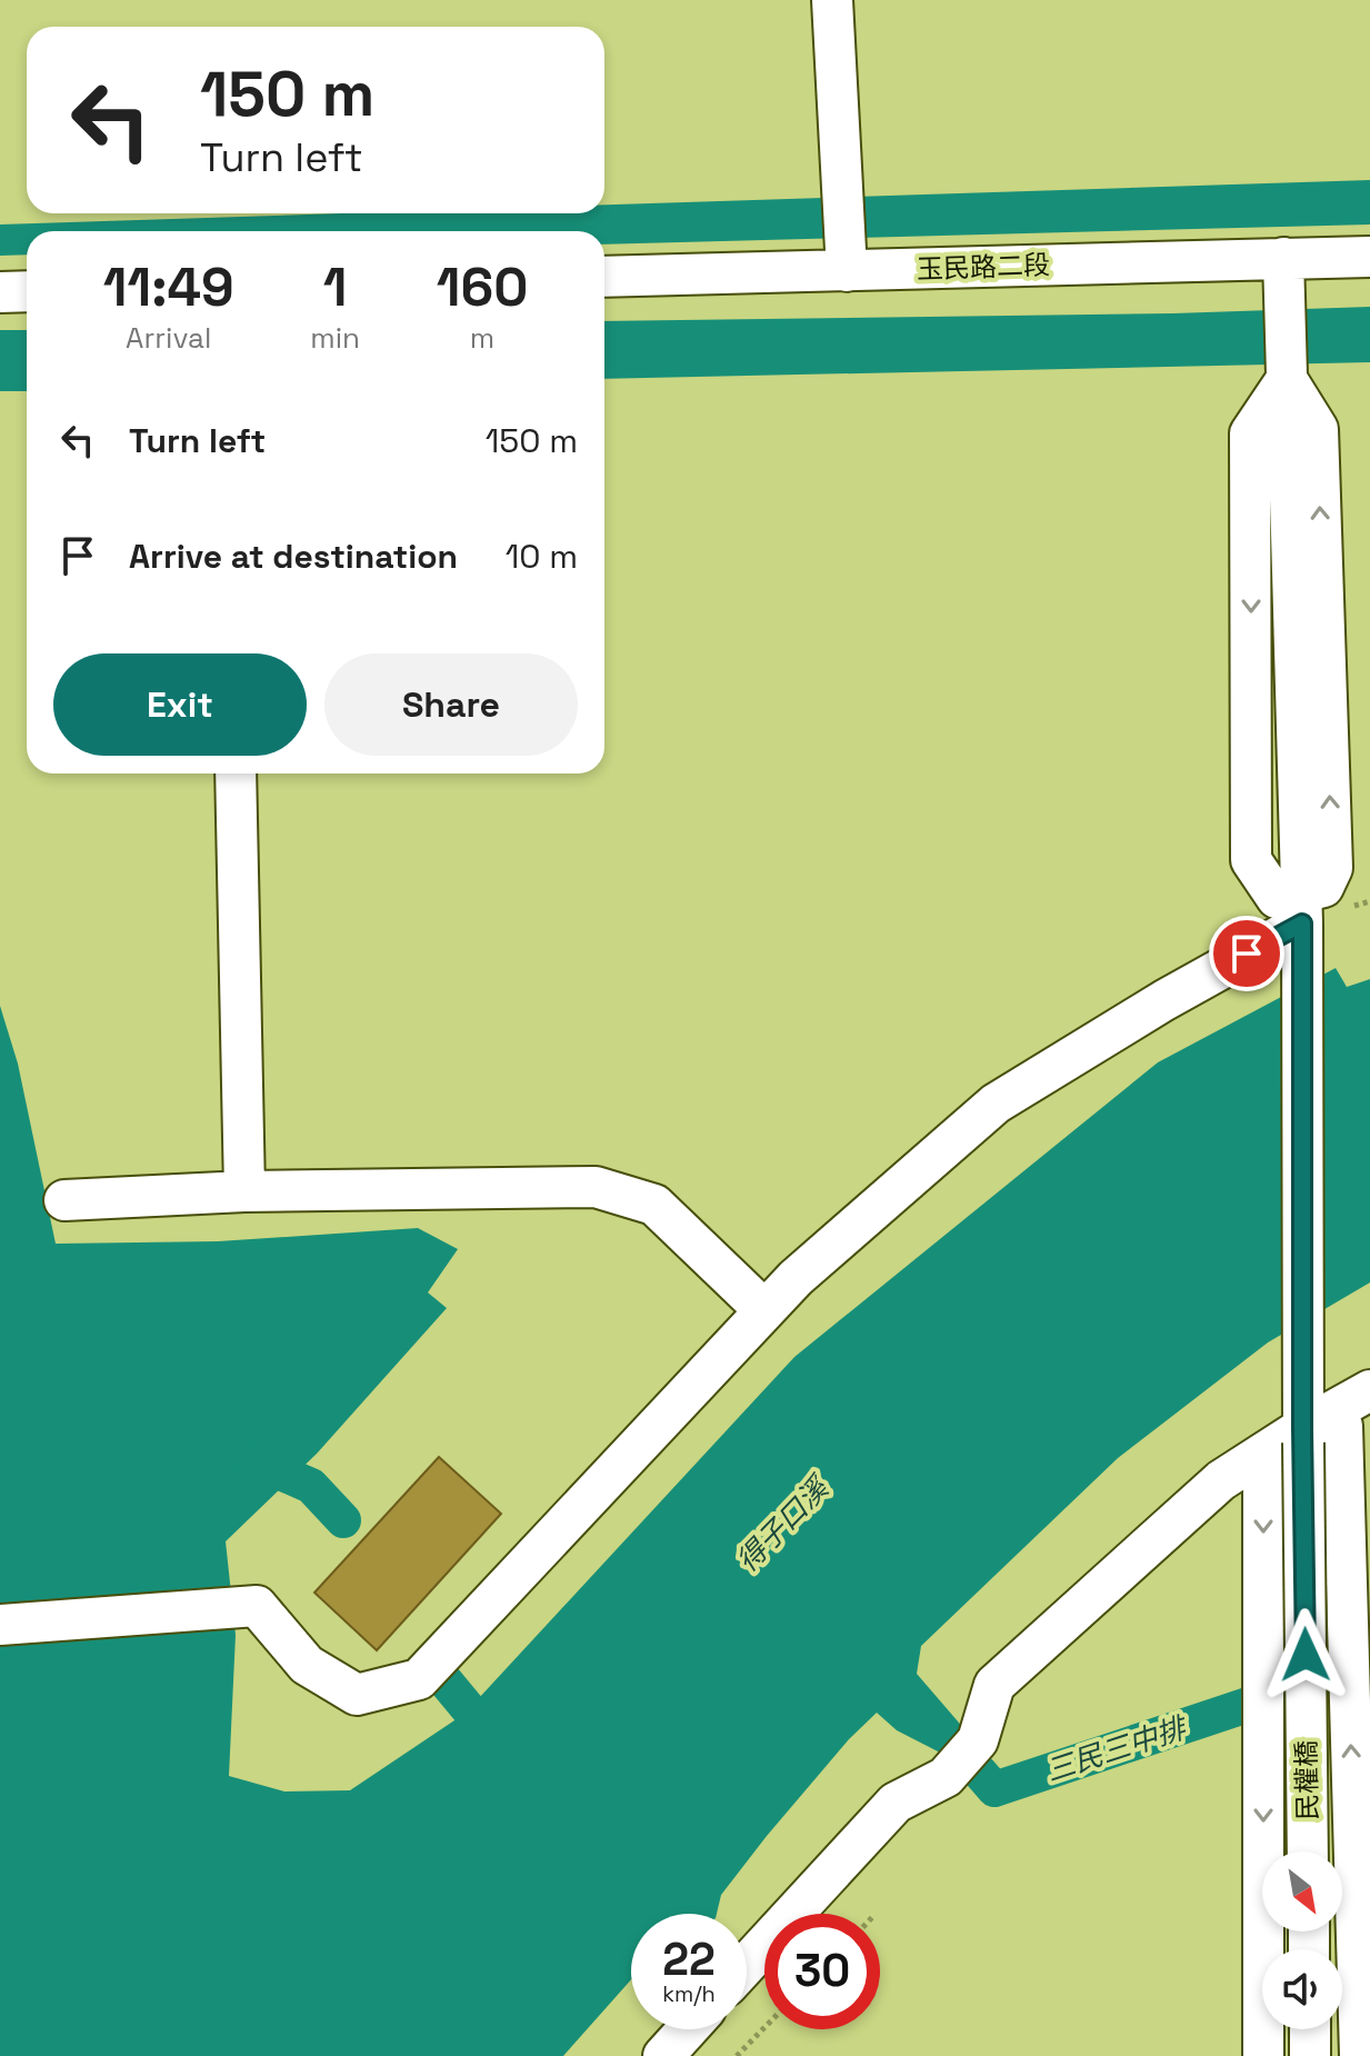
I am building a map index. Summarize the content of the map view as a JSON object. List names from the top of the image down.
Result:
{
  "streets": {
    "street": ["玉民路二段", "民權橋"]
  },
  "crossings": [
    ["玉民路二段", "民權橋"]
  ],
  "water": ["得子口溪", "三民三中排"],
  "north": "bottom right",
  "page": {
    "turn": ["150 m", "Turn left"],
    "eta": [
      "11:49",
      "Arrival",
      "1",
      "min",
      "160",
      "m"
    ],
    "list": [
      {
        "name": "Turn left",
        "value": "150 m"
      },
      {
        "name": "Arrive at destination",
        "value": "10 m"
      }
    ],
    "buttons": ["Exit", "Share"],
    "speed": "22 km/h",
    "limit": "30"
  }
}
